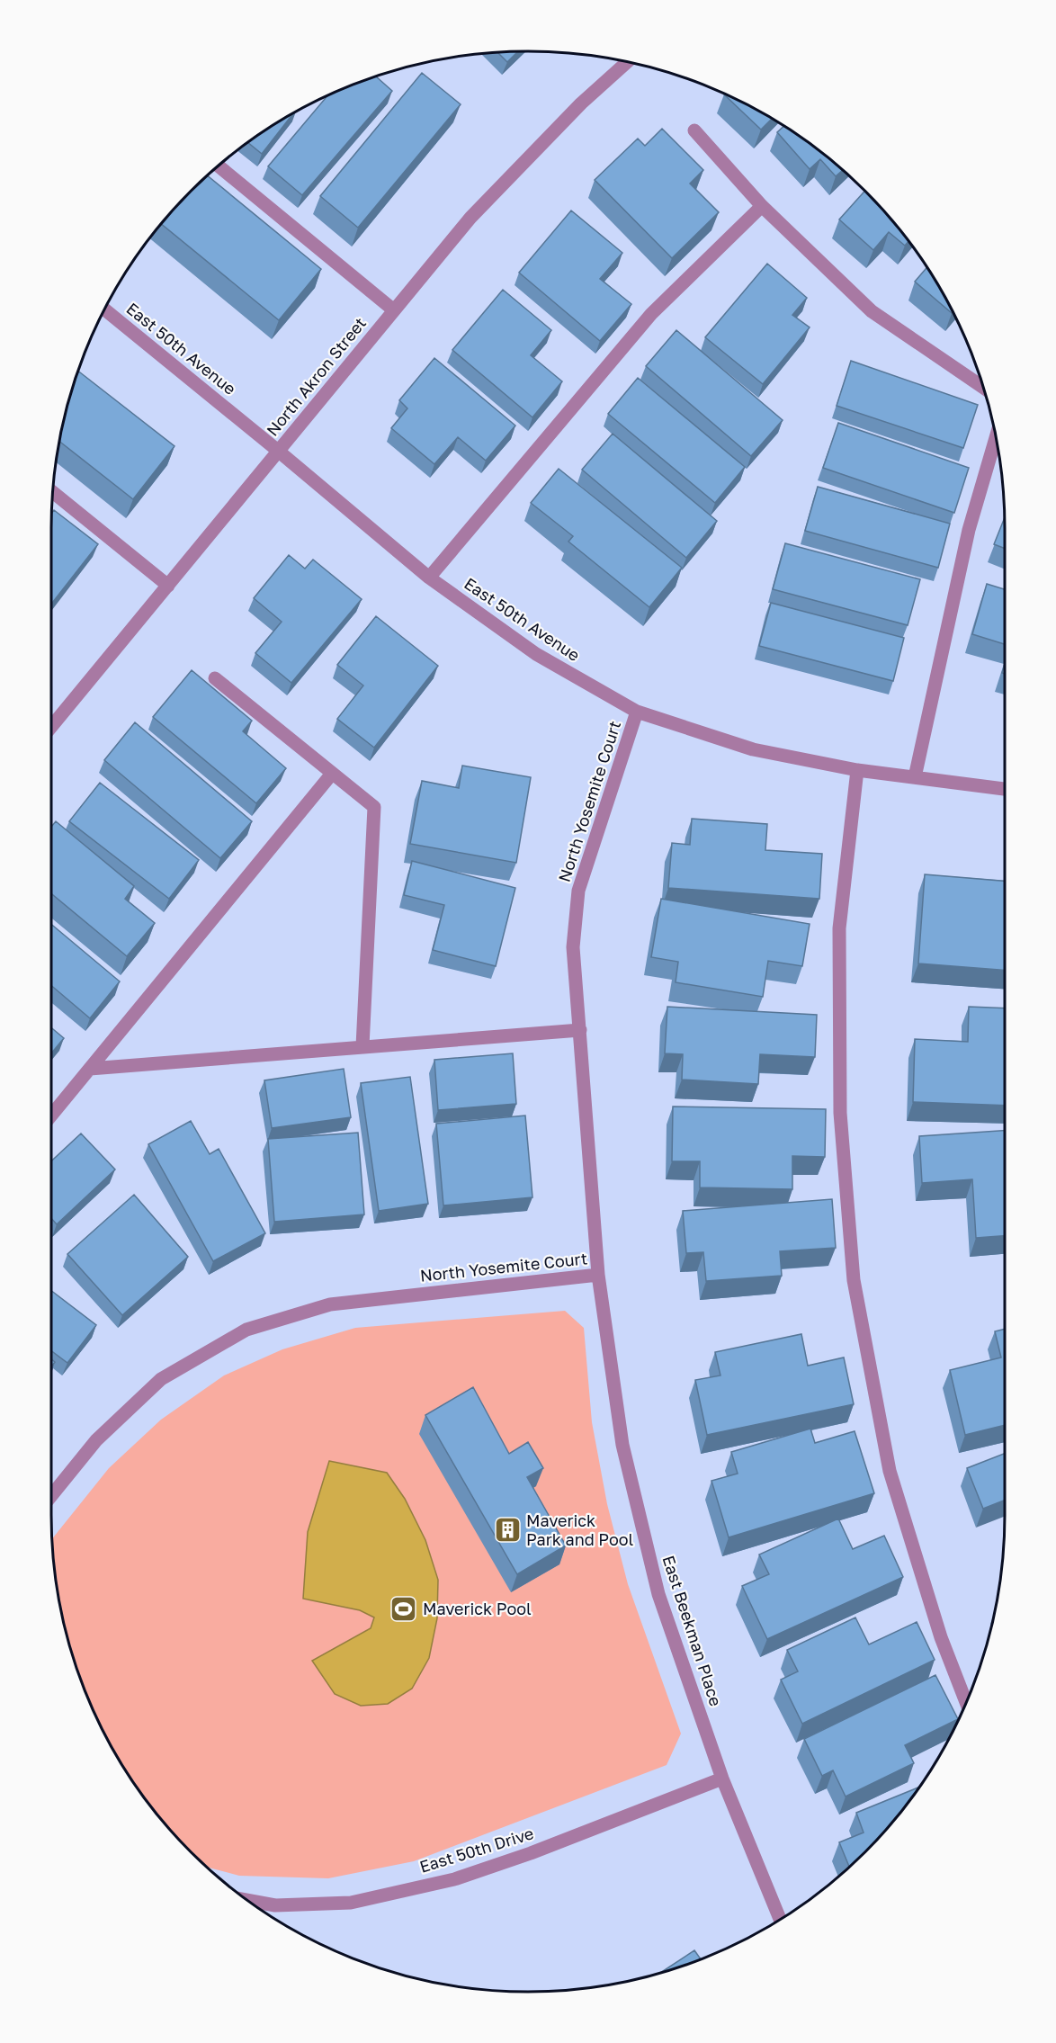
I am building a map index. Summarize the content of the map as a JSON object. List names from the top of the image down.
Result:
{
  "streets": {
    "street": [
      "East 50th Avenue",
      "North Akron Street",
      "North Yosemite Court",
      "East Beekman Place",
      "East 50th Drive"
    ]
  },
  "crossings": [
    ["East 50th Avenue", "North Akron Street"],
    ["East 50th Avenue", "North Yosemite Court"],
    ["North Yosemite Court", "East Beekman Place"],
    ["East Beekman Place", "East 50th Drive"]
  ],
  "places": {
    "building": ["Maverick Park and Pool"],
    "sports": ["Maverick Pool"]
  }
}
